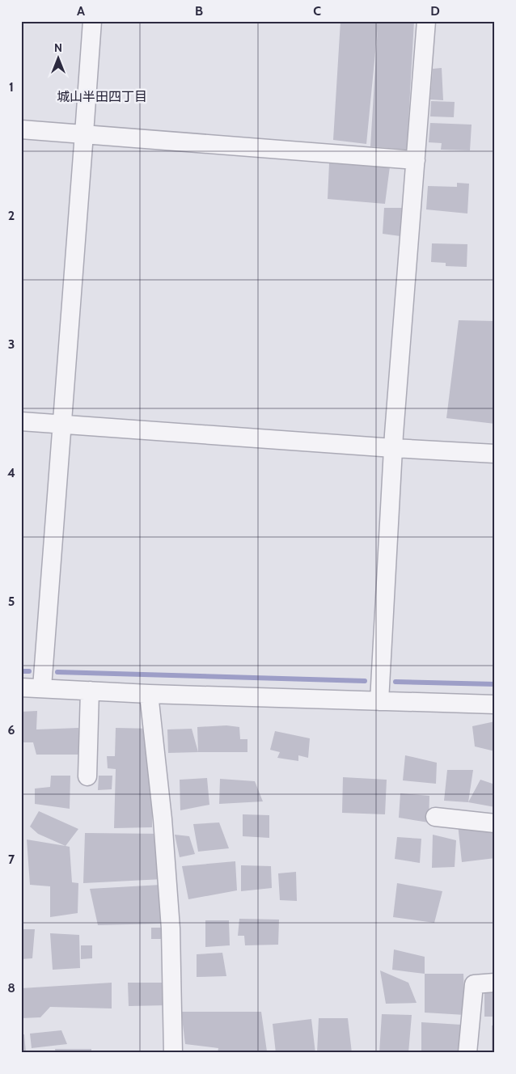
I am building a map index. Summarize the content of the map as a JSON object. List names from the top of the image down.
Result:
{
  "districts": ["城山半田四丁目"],
  "north": "top",
  "grid": {
    "columns": [
      "A",
      "B",
      "C",
      "D"
    ],
    "rows": [
      "1",
      "2",
      "3",
      "4",
      "5",
      "6",
      "7",
      "8"
    ]
  }
}
